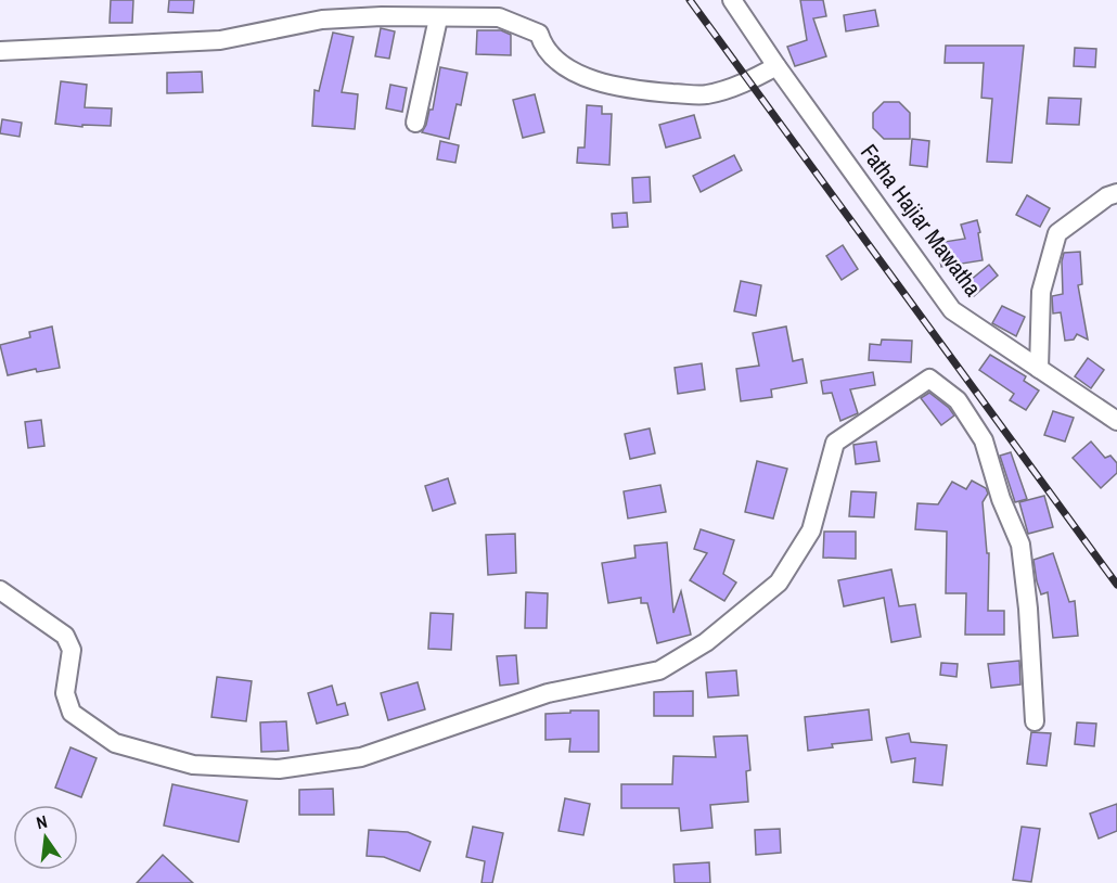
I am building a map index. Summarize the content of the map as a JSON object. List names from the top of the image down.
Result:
{
  "streets": {
    "street": ["Fatha Hajiar Mawatha"]
  },
  "north": "top"
}
